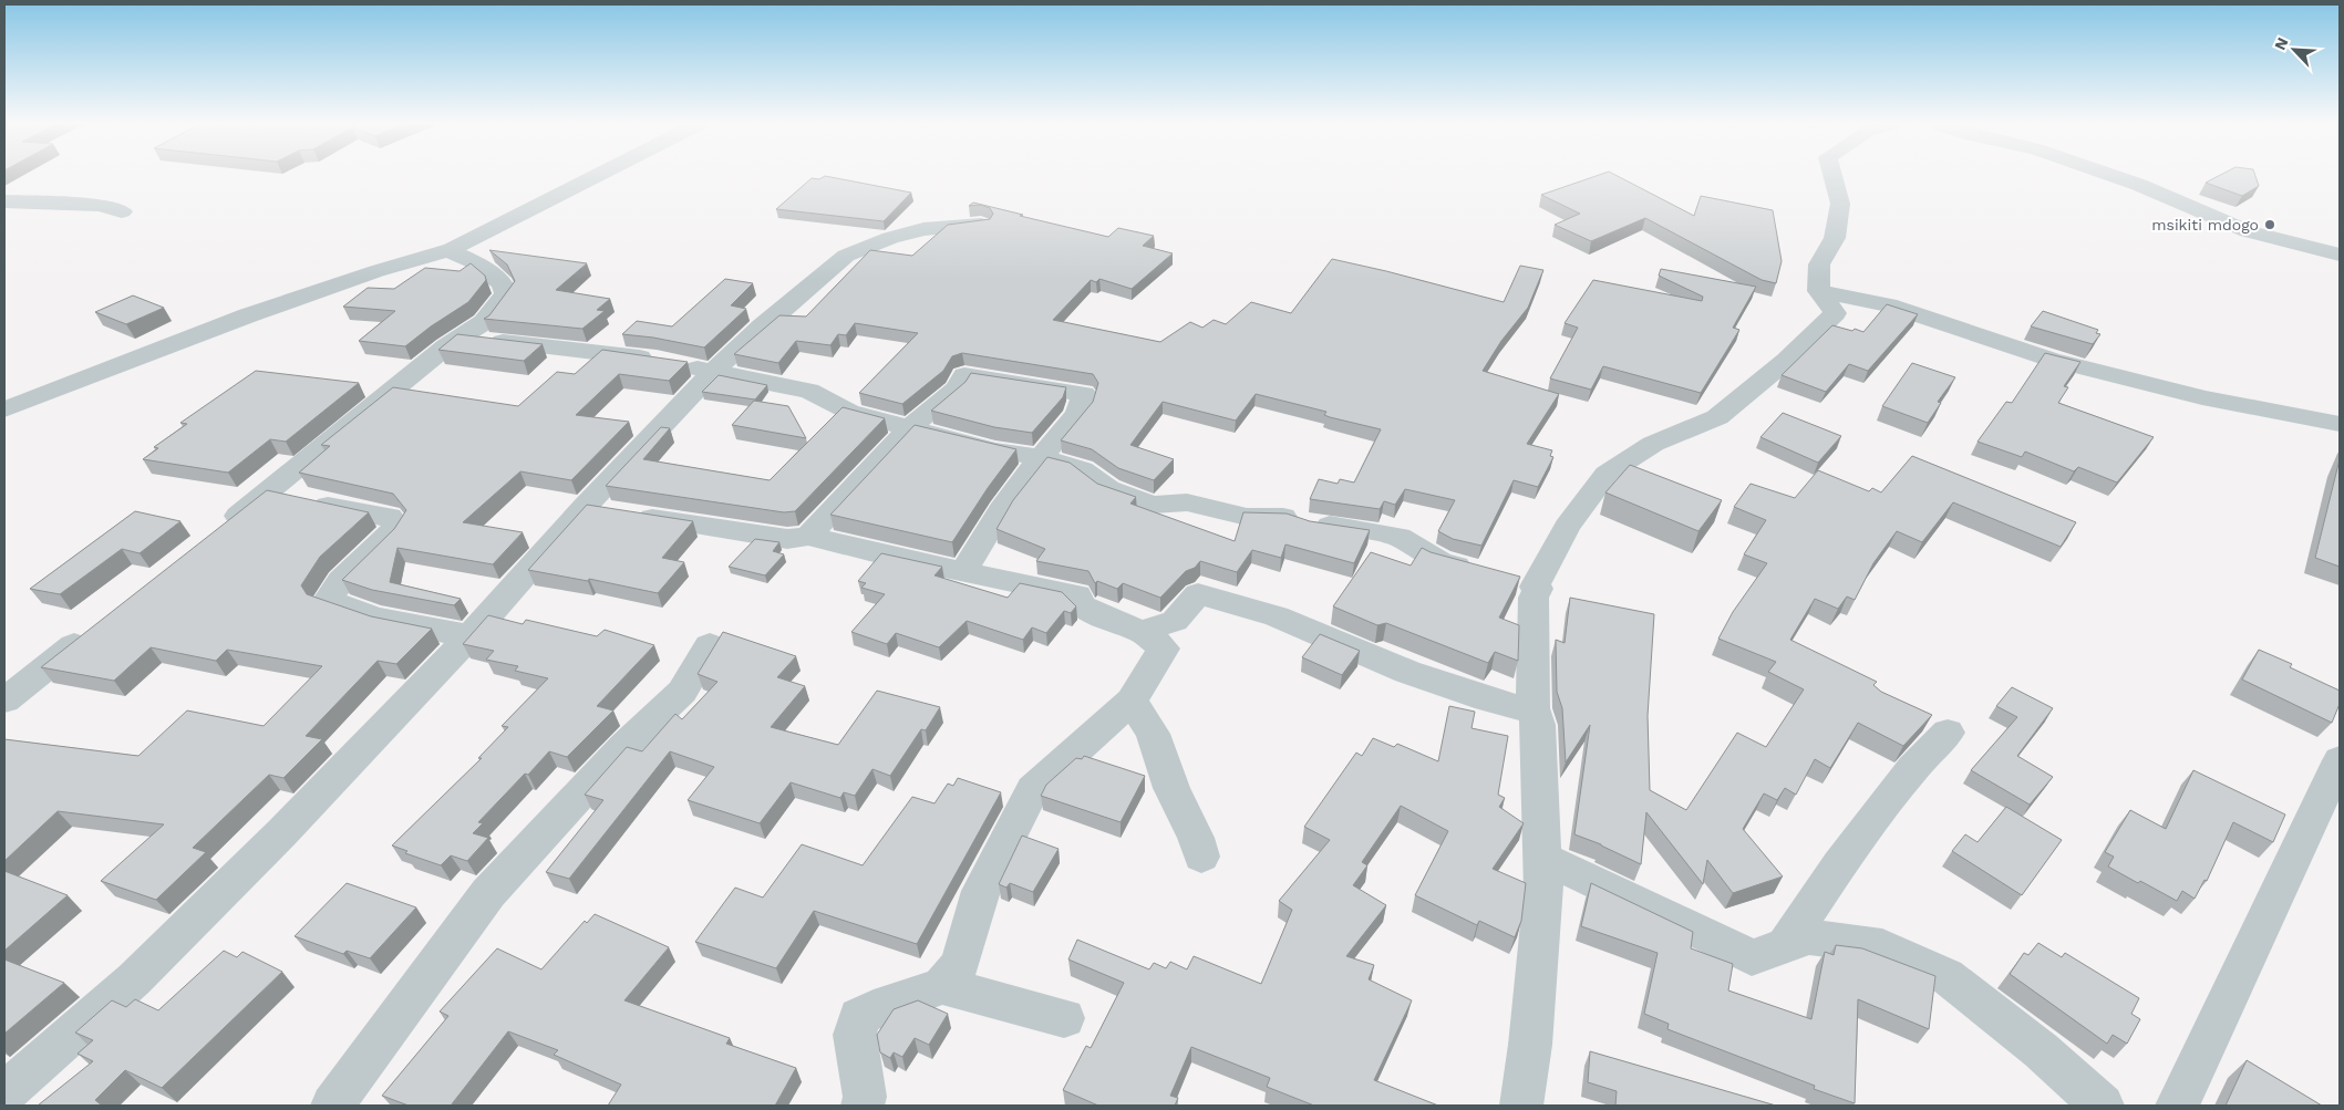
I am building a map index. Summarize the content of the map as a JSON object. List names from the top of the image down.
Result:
{
  "places": ["msikiti mdogo"],
  "north": "top left"
}
